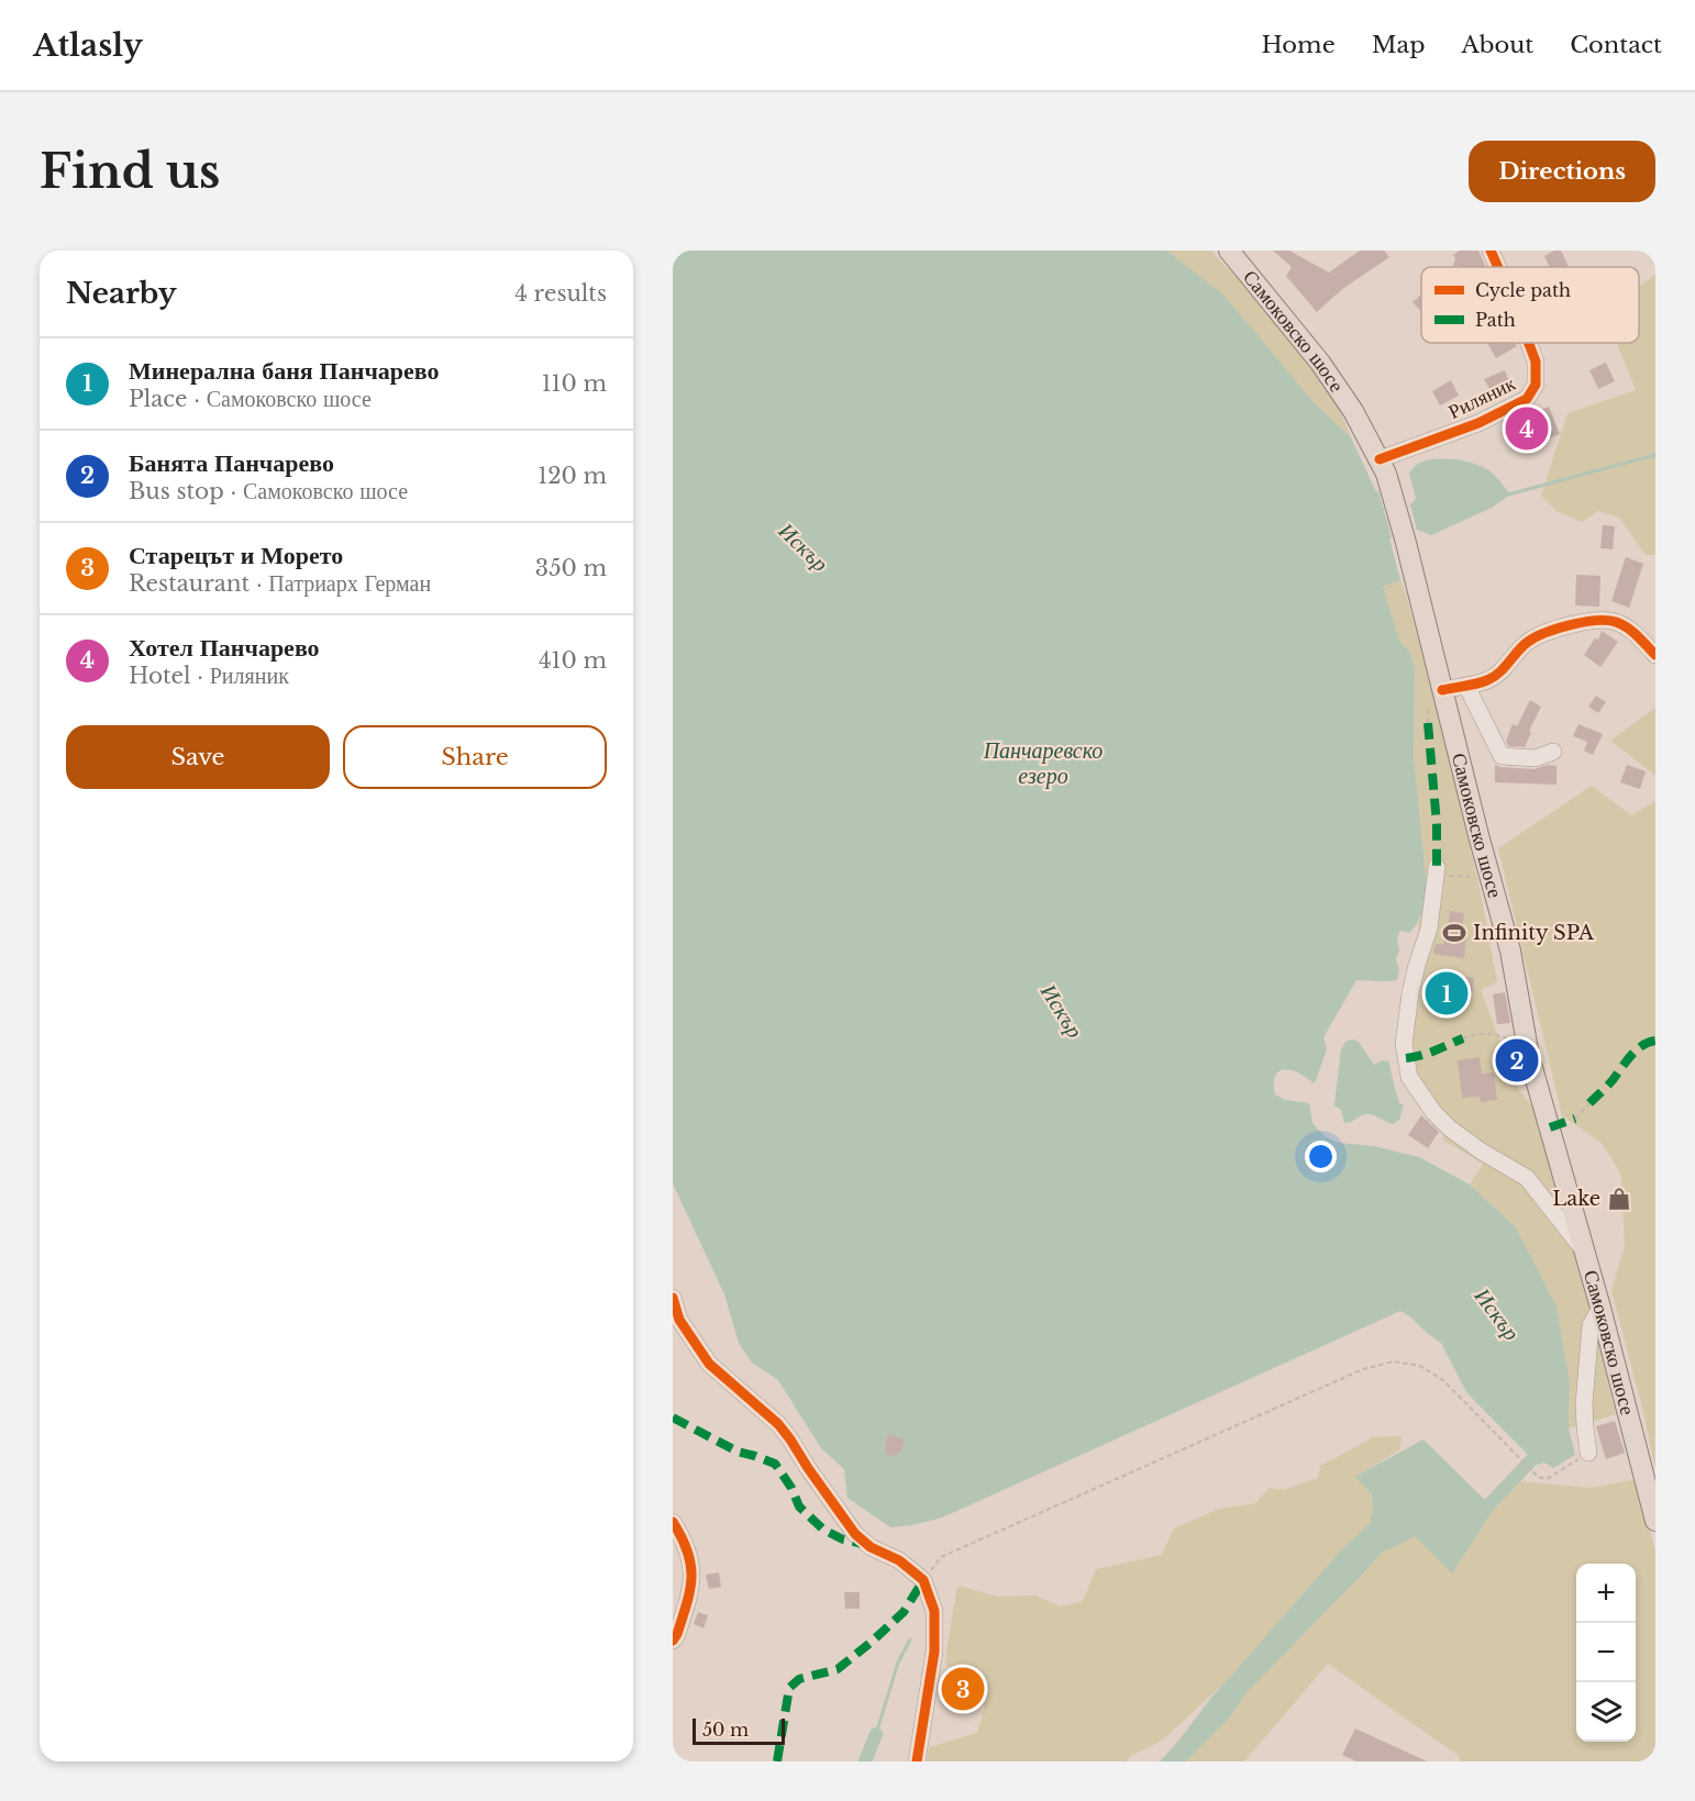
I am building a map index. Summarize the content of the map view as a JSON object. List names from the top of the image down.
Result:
{
  "streets": {
    "main road": ["Самоковско шосе"],
    "street": ["Риляник"]
  },
  "crossings": [
    ["Самоковско шосе", "Риляник"]
  ],
  "water": ["Искър", "Панчаревско езеро"],
  "places": {
    "sports": ["Infinity SPA"],
    "shop": ["Lake"]
  },
  "legend": ["Cycle path", "Path"],
  "scale_bar": "50 m",
  "page": {
    "header": "Atlasly",
    "nav": [
      "Home",
      "Map",
      "About",
      "Contact"
    ],
    "buttons": [
      "Directions",
      ["Save", "Share"]
    ],
    "title": "Find us",
    "heading": ["Nearby", "4 results"],
    "list": [
      {
        "mark": "1",
        "name": "Минерална баня Панчарево",
        "note": "Place · Самоковско шосе",
        "value": "110 m"
      },
      {
        "mark": "2",
        "name": "Банята Панчарево",
        "note": "Bus stop · Самоковско шосе",
        "value": "120 m"
      },
      {
        "mark": "3",
        "name": "Старецът и Морето",
        "note": "Restaurant · Патриарх Герман",
        "value": "350 m"
      },
      {
        "mark": "4",
        "name": "Хотел Панчарево",
        "note": "Hotel · Риляник",
        "value": "410 m"
      }
    ],
    "pins": [
      "4",
      "1",
      "2",
      "3"
    ],
    "map_buttons": ["+", "−"],
    "scale": "50 m"
  }
}
